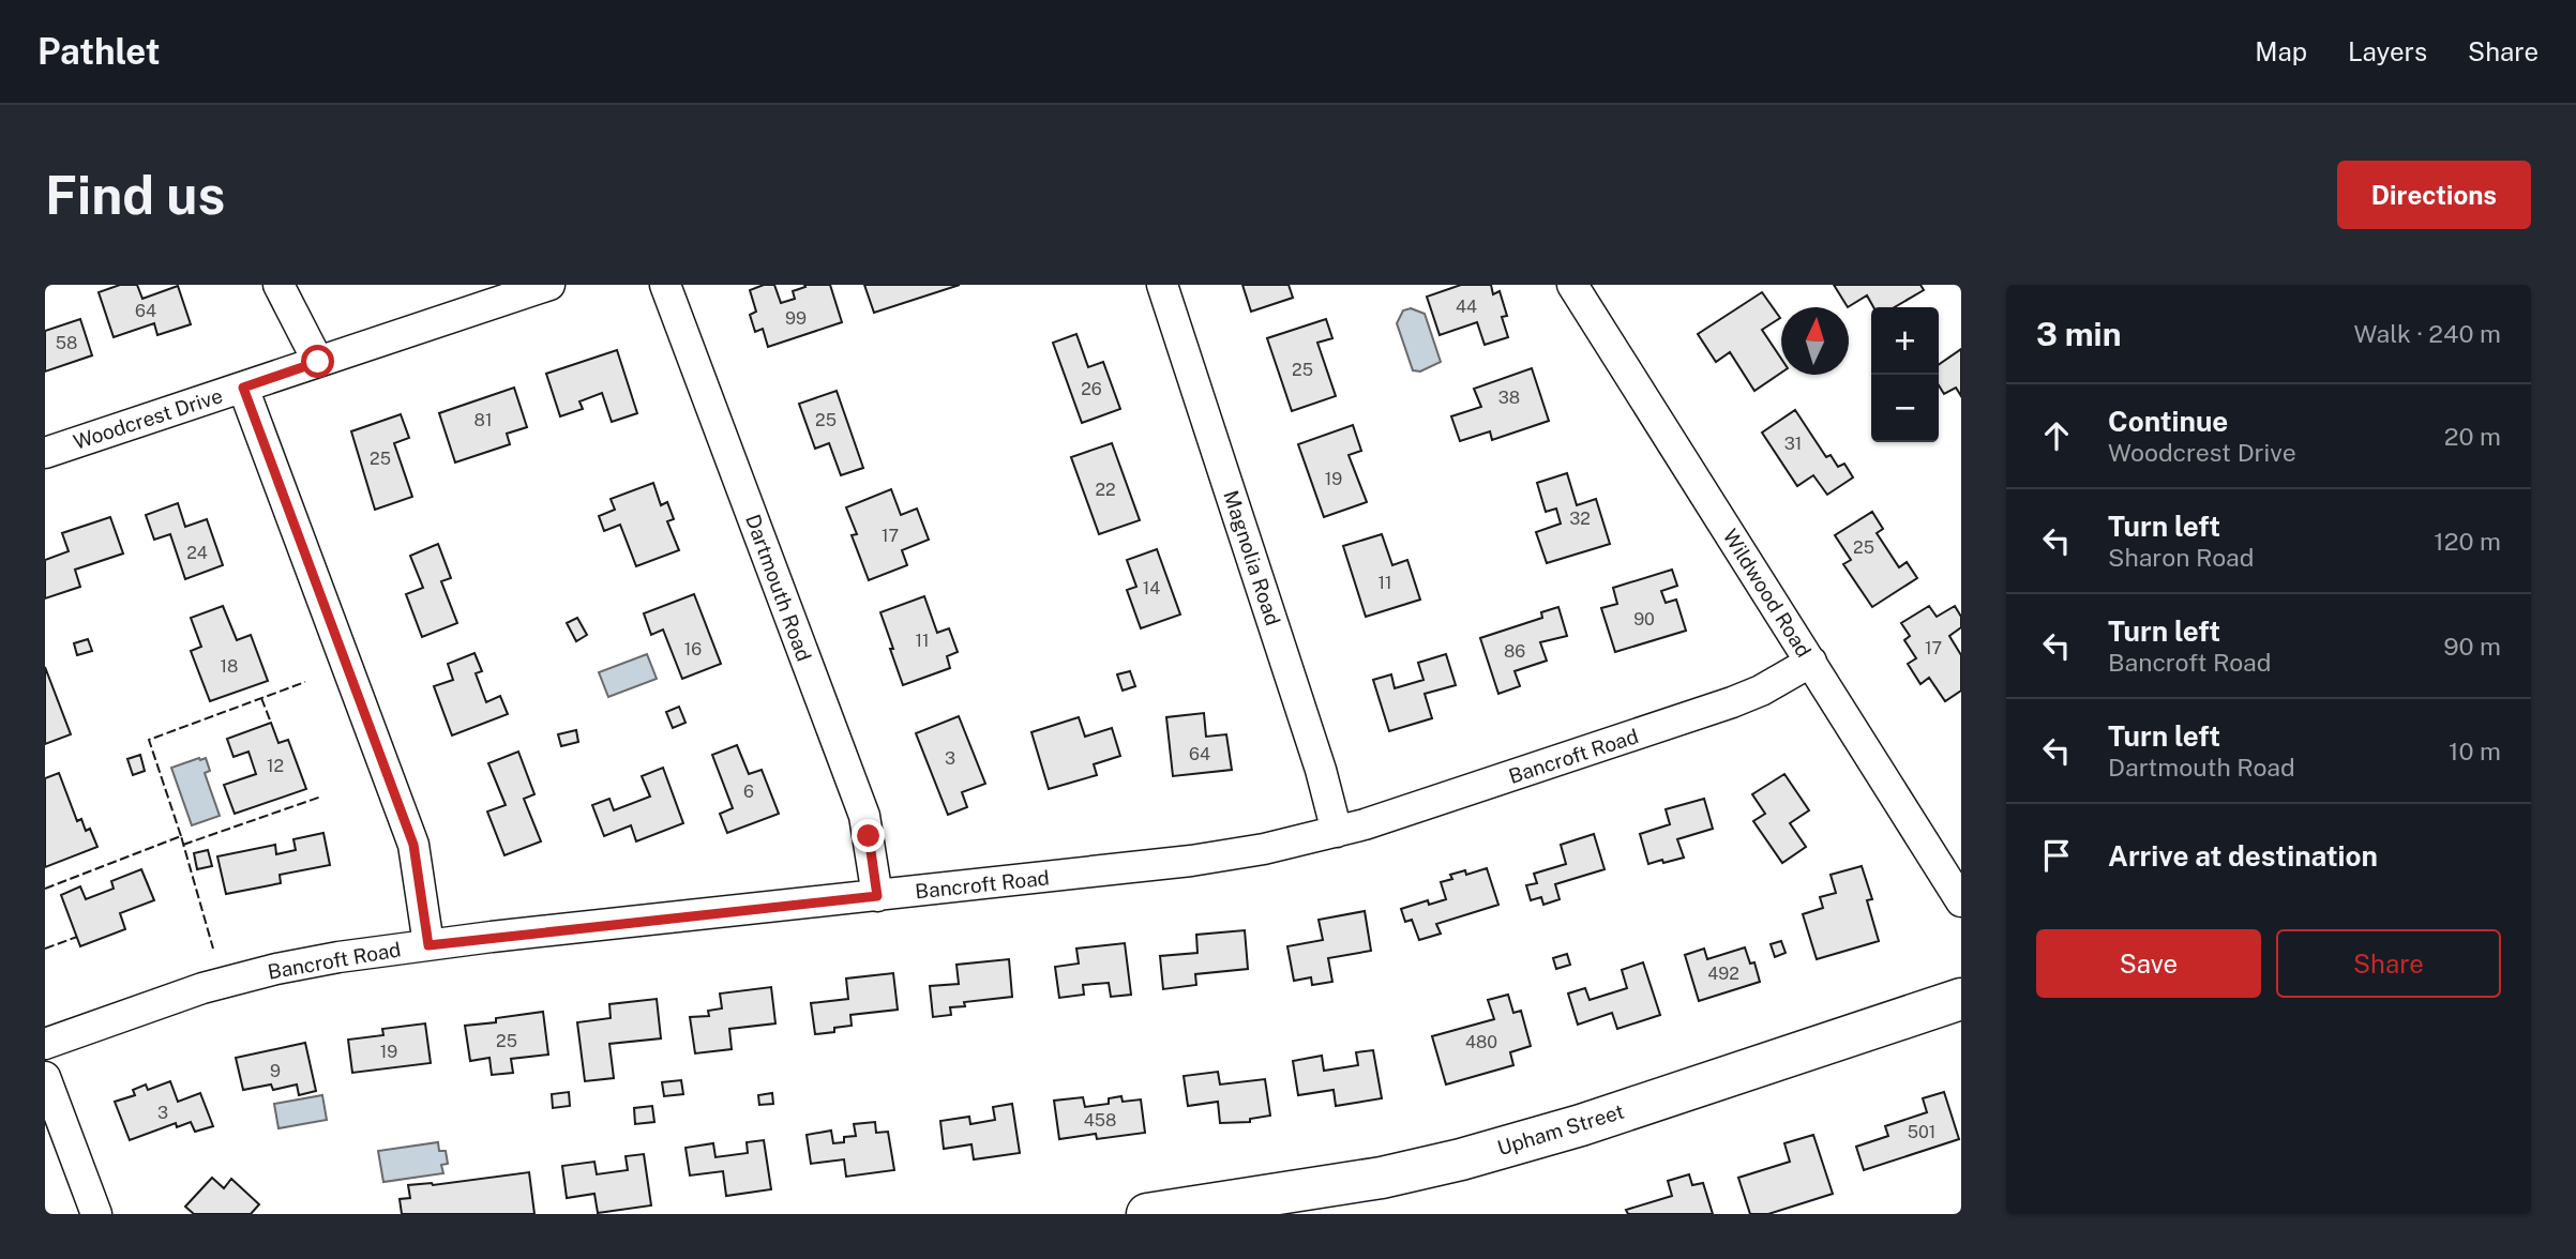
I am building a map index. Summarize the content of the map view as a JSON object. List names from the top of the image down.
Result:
{
  "streets": {
    "main road": ["Upham Street"],
    "street": [
      "Woodcrest Drive",
      "Magnolia Road",
      "Dartmouth Road",
      "Wildwood Road",
      "Bancroft Road"
    ]
  },
  "crossings": [
    ["Magnolia Road", "Bancroft Road"],
    ["Dartmouth Road", "Bancroft Road"],
    ["Wildwood Road", "Bancroft Road"]
  ],
  "house_numbers": [
    "44",
    "64",
    "99",
    "58",
    "25",
    "26",
    "38",
    "81",
    "25",
    "31",
    "25",
    "19",
    "22",
    "32",
    "17",
    "25",
    "24",
    "11",
    "14",
    "90",
    "11",
    "17",
    "16",
    "86",
    "18",
    "64",
    "3",
    "12",
    "6",
    "492",
    "25",
    "480",
    "19",
    "9",
    "3",
    "458",
    "501"
  ],
  "north": "top",
  "page": {
    "header": "Pathlet",
    "nav": ["Map", "Layers", "Share"],
    "buttons": [
      "Directions",
      ["Save", "Share"]
    ],
    "title": "Find us",
    "heading": ["3 min", "Walk · 240 m"],
    "map_buttons": ["+", "−"],
    "list": [
      ["Continue", "Woodcrest Drive", "20 m"],
      ["Turn left", "Sharon Road", "120 m"],
      ["Turn left", "Bancroft Road", "90 m"],
      ["Turn left", "Dartmouth Road", "10 m"],
      "Arrive at destination"
    ]
  }
}
